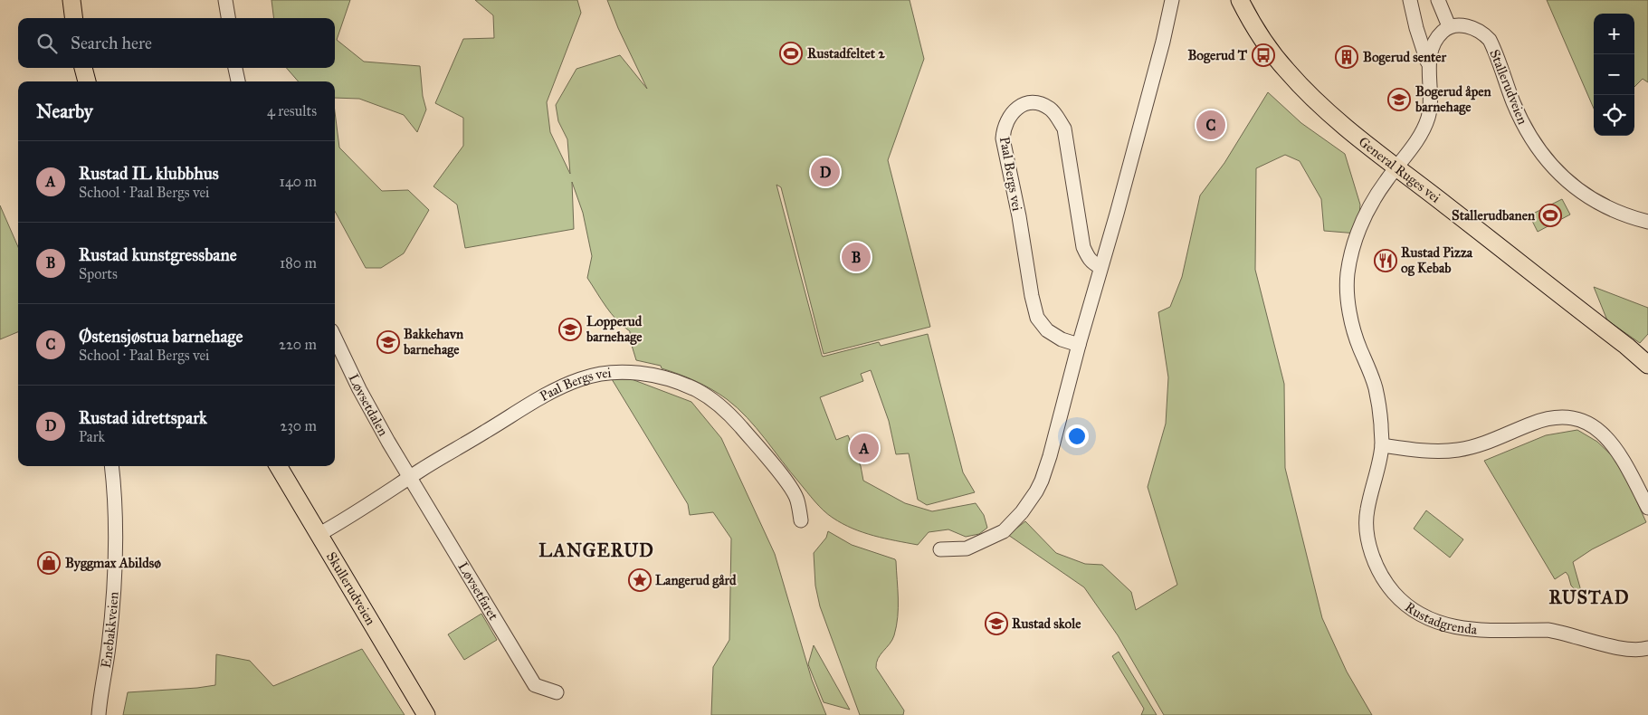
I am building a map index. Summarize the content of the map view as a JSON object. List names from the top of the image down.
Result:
{
  "streets": {
    "main road": ["General Ruges vei", "Skullerudveien"],
    "street": [
      "Stallerudveien",
      "Paal Bergs vei",
      "Løvsetdalen",
      "Løvsetfaret",
      "Rustadgrenda",
      "Enebakkveien"
    ]
  },
  "crossings": [
    ["General Ruges vei", "Rustadgrenda"],
    ["Paal Bergs vei", "Løvsetdalen"],
    ["Paal Bergs vei", "Skullerudveien"],
    ["Paal Bergs vei", "Løvsetfaret"],
    ["Løvsetdalen", "Løvsetfaret"]
  ],
  "districts": ["LANGERUD", "RUSTAD"],
  "places": {
    "sports": ["Rustadfeltet 2", "Stallerudbanen"],
    "bus stop": ["Bogerud T"],
    "building": ["Bogerud senter"],
    "school or university": [
      "Bogerud åpen barnehage",
      "Lopperud barnehage",
      "Bakkehavn barnehage",
      "Rustad skole"
    ],
    "restaurant": ["Rustad Pizza og Kebab"],
    "shop": ["Byggmax Abildsø"],
    "place": ["Langerud gård"]
  },
  "page": {
    "map_buttons": ["+", "−"],
    "search": "Search here",
    "heading": ["Nearby", "4 results"],
    "pins": [
      "C",
      "D",
      "B",
      "A"
    ],
    "list": [
      {
        "mark": "A",
        "name": "Rustad IL klubbhus",
        "note": "School · Paal Bergs vei",
        "value": "140 m"
      },
      {
        "mark": "B",
        "name": "Rustad kunstgressbane",
        "note": "Sports",
        "value": "180 m"
      },
      {
        "mark": "C",
        "name": "Østensjøstua barnehage",
        "note": "School · Paal Bergs vei",
        "value": "220 m"
      },
      {
        "mark": "D",
        "name": "Rustad idrettspark",
        "note": "Park",
        "value": "230 m"
      }
    ]
  }
}
